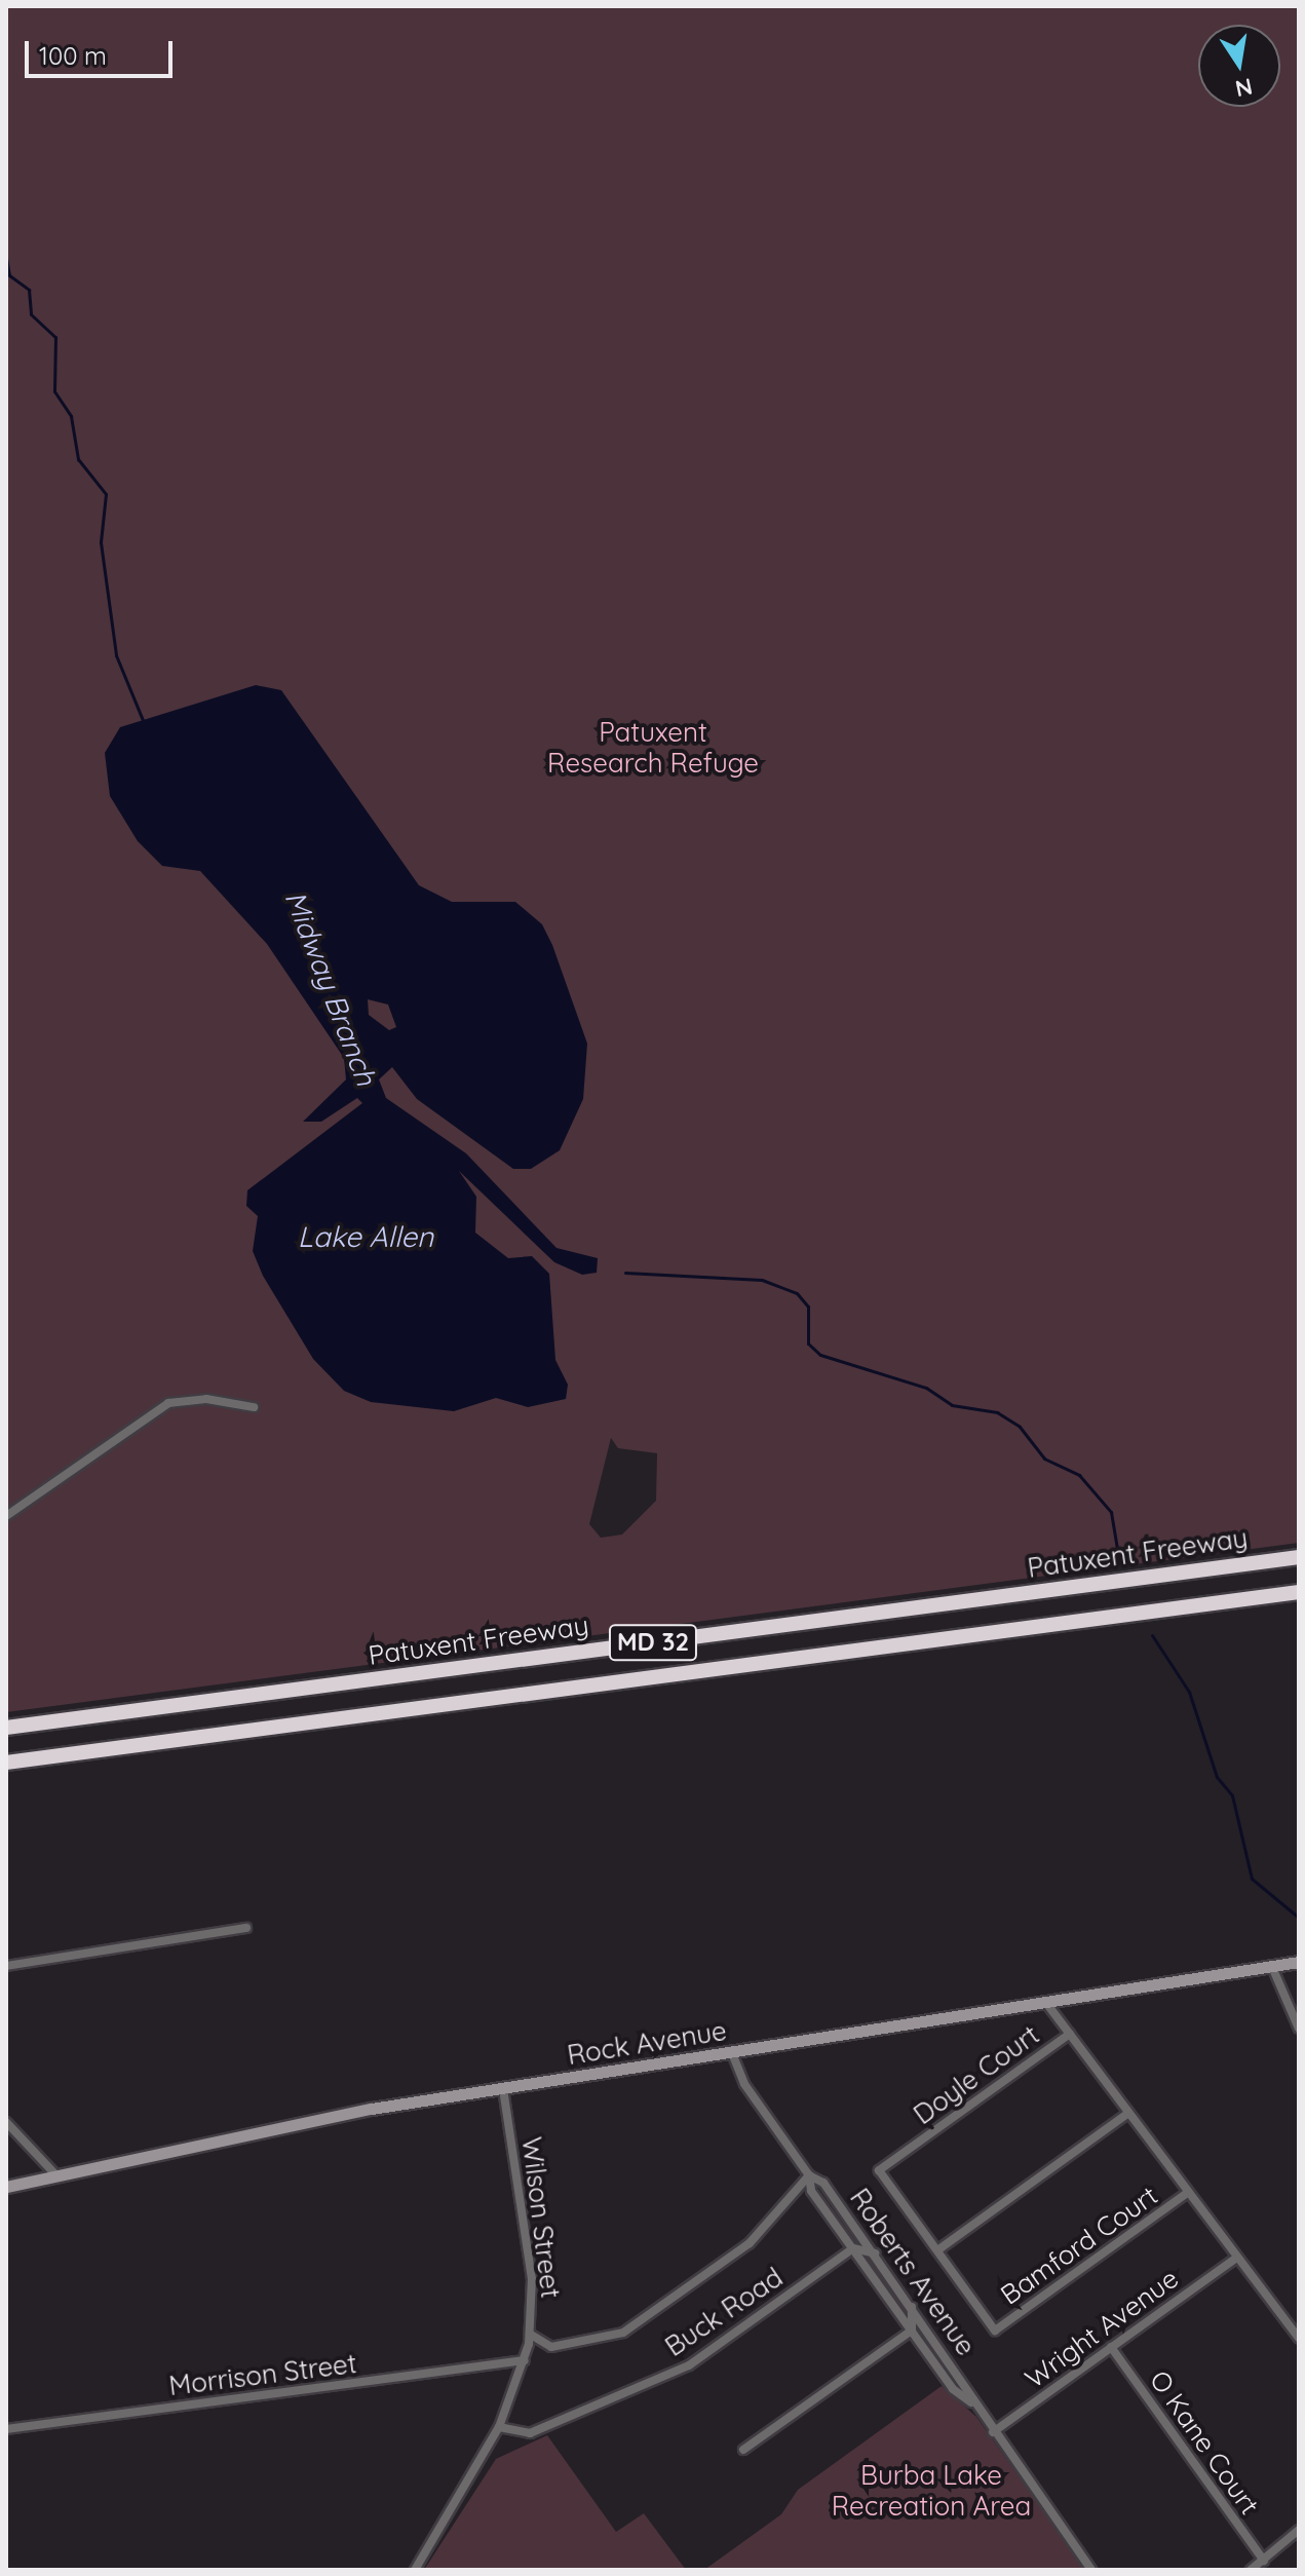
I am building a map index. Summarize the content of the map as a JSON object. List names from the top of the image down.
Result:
{
  "streets": {
    "highway": ["Patuxent Freeway", "MD 32"],
    "street": [
      "Rock Avenue",
      "Doyle Court",
      "Wilson Street",
      "Bamford Court",
      "Roberts Avenue",
      "Buck Road",
      "Wright Avenue",
      "Morrison Street",
      "O Kane Court"
    ]
  },
  "crossings": [
    ["Rock Avenue", "Wilson Street"],
    ["Rock Avenue", "Roberts Avenue"],
    ["Doyle Court", "Bamford Court"],
    ["Doyle Court", "Wright Avenue"],
    ["Wilson Street", "Buck Road"],
    ["Wilson Street", "Morrison Street"],
    ["Roberts Avenue", "Buck Road"],
    ["Roberts Avenue", "Wright Avenue"],
    ["Wright Avenue", "O Kane Court"]
  ],
  "water": ["Midway Branch", "Lake Allen"],
  "parks": ["Patuxent Research Refuge", "Burba Lake Recreation Area"],
  "scale_bar": "100 m",
  "north": "bottom"
}
